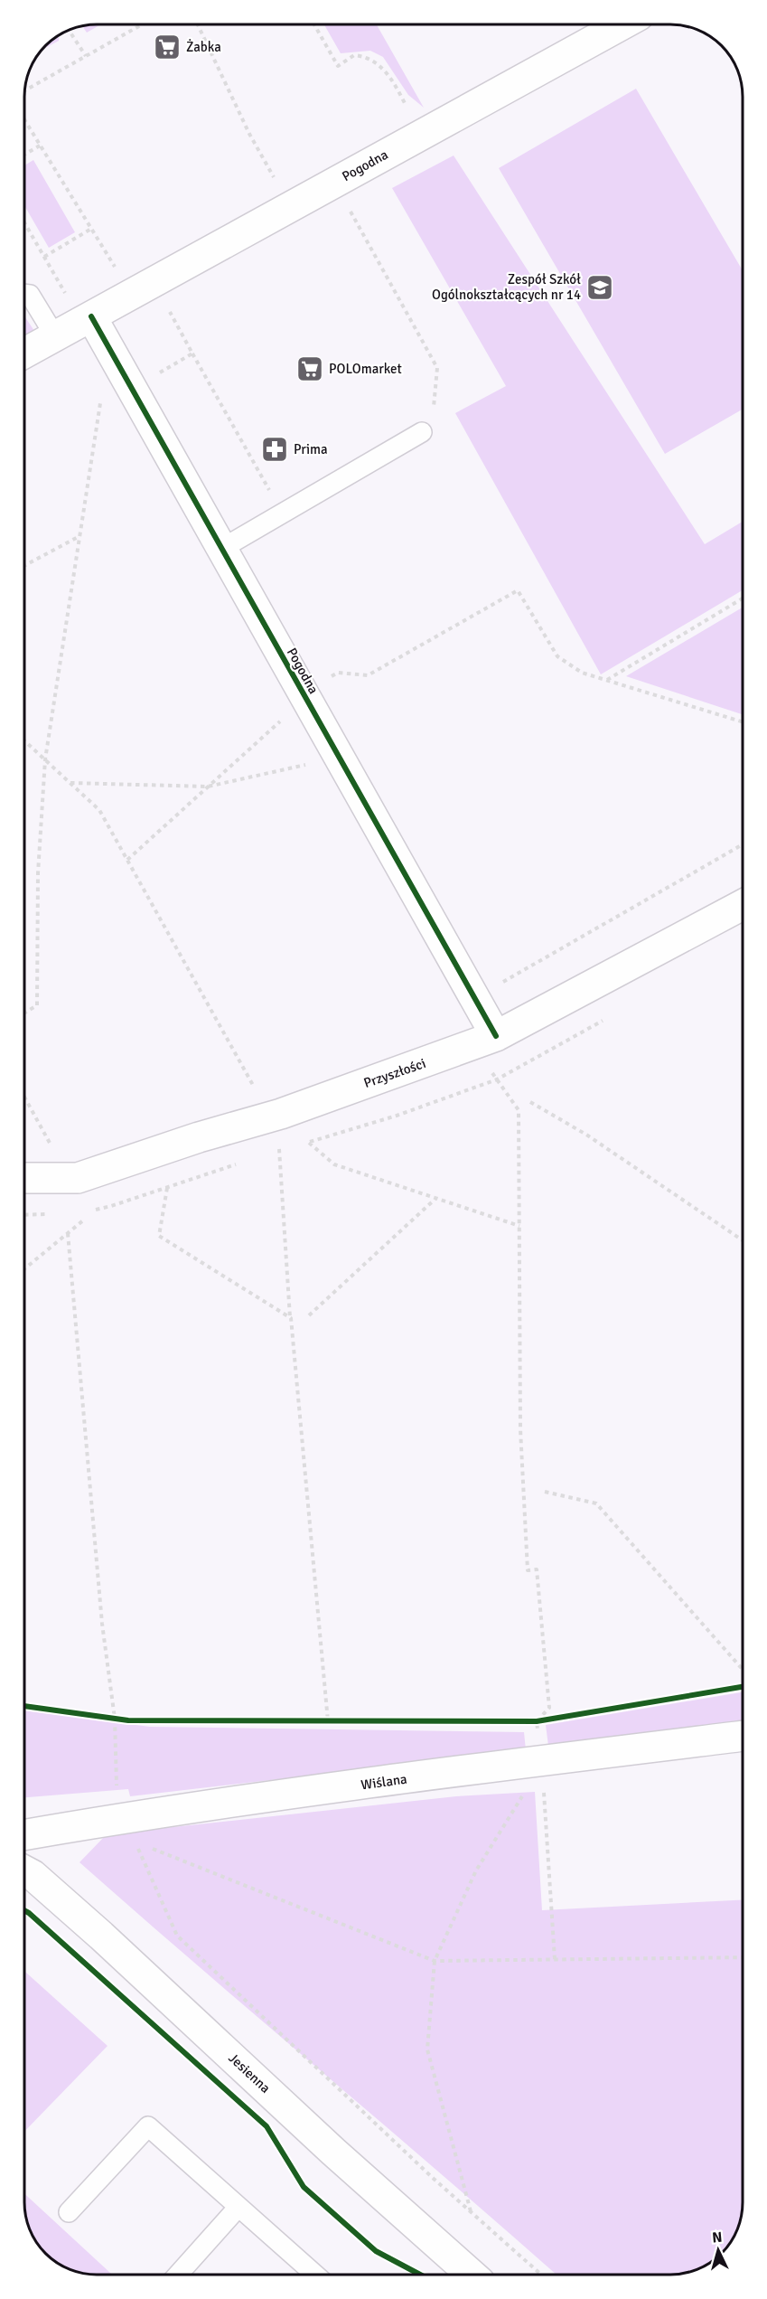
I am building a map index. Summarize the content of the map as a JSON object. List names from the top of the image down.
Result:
{
  "streets": {
    "street": [
      "Pogodna",
      "Przyszłości",
      "Wiślana",
      "Jesienna"
    ]
  },
  "crossings": [
    ["Pogodna", "Przyszłości"]
  ],
  "places": {
    "supermarket": ["Żabka", "POLOmarket"],
    "school or university": ["Zespół Szkół Ogólnokształcących nr 14"],
    "pharmacy": ["Prima"]
  },
  "north": "top"
}
